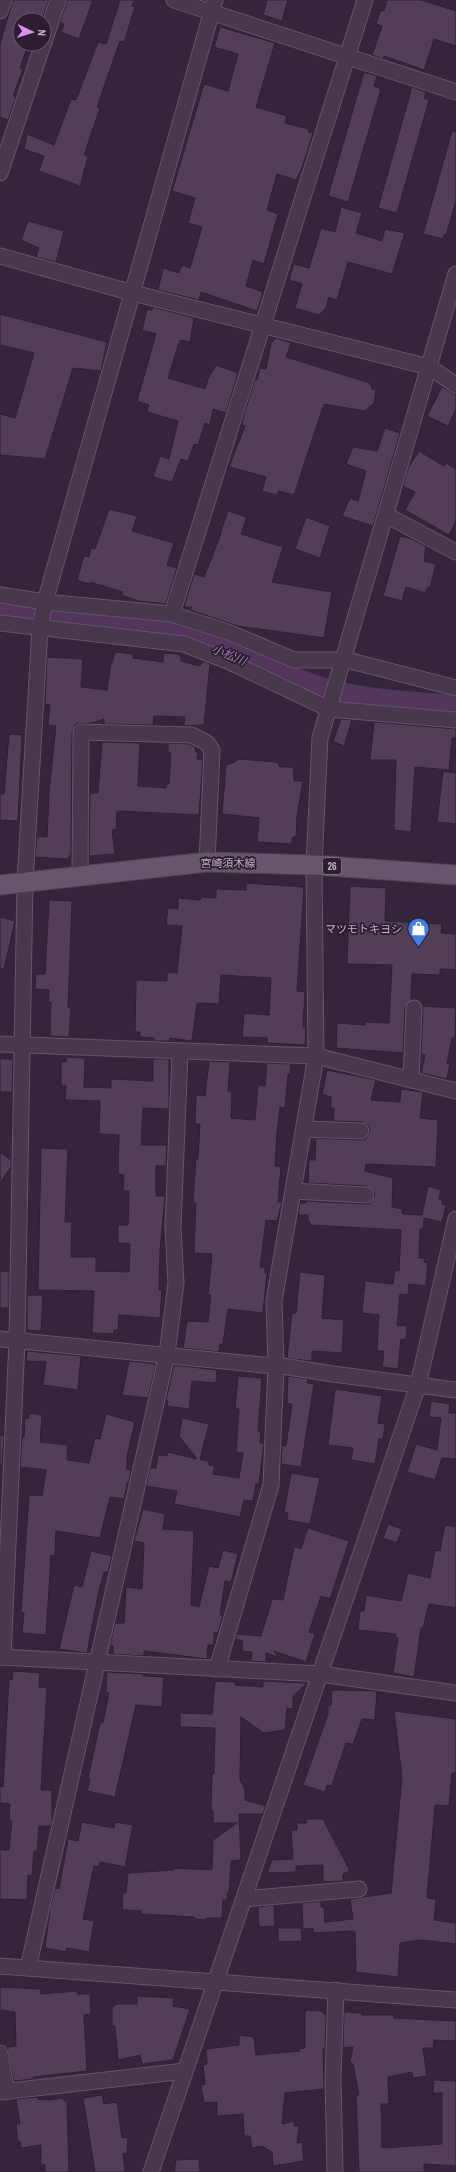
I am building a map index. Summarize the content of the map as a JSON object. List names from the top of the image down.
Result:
{
  "streets": {
    "main road": ["宮崎須木線", "26"]
  },
  "water": ["小松川"],
  "places": {
    "shop": ["マツモトキヨシ"]
  },
  "north": "right"
}
